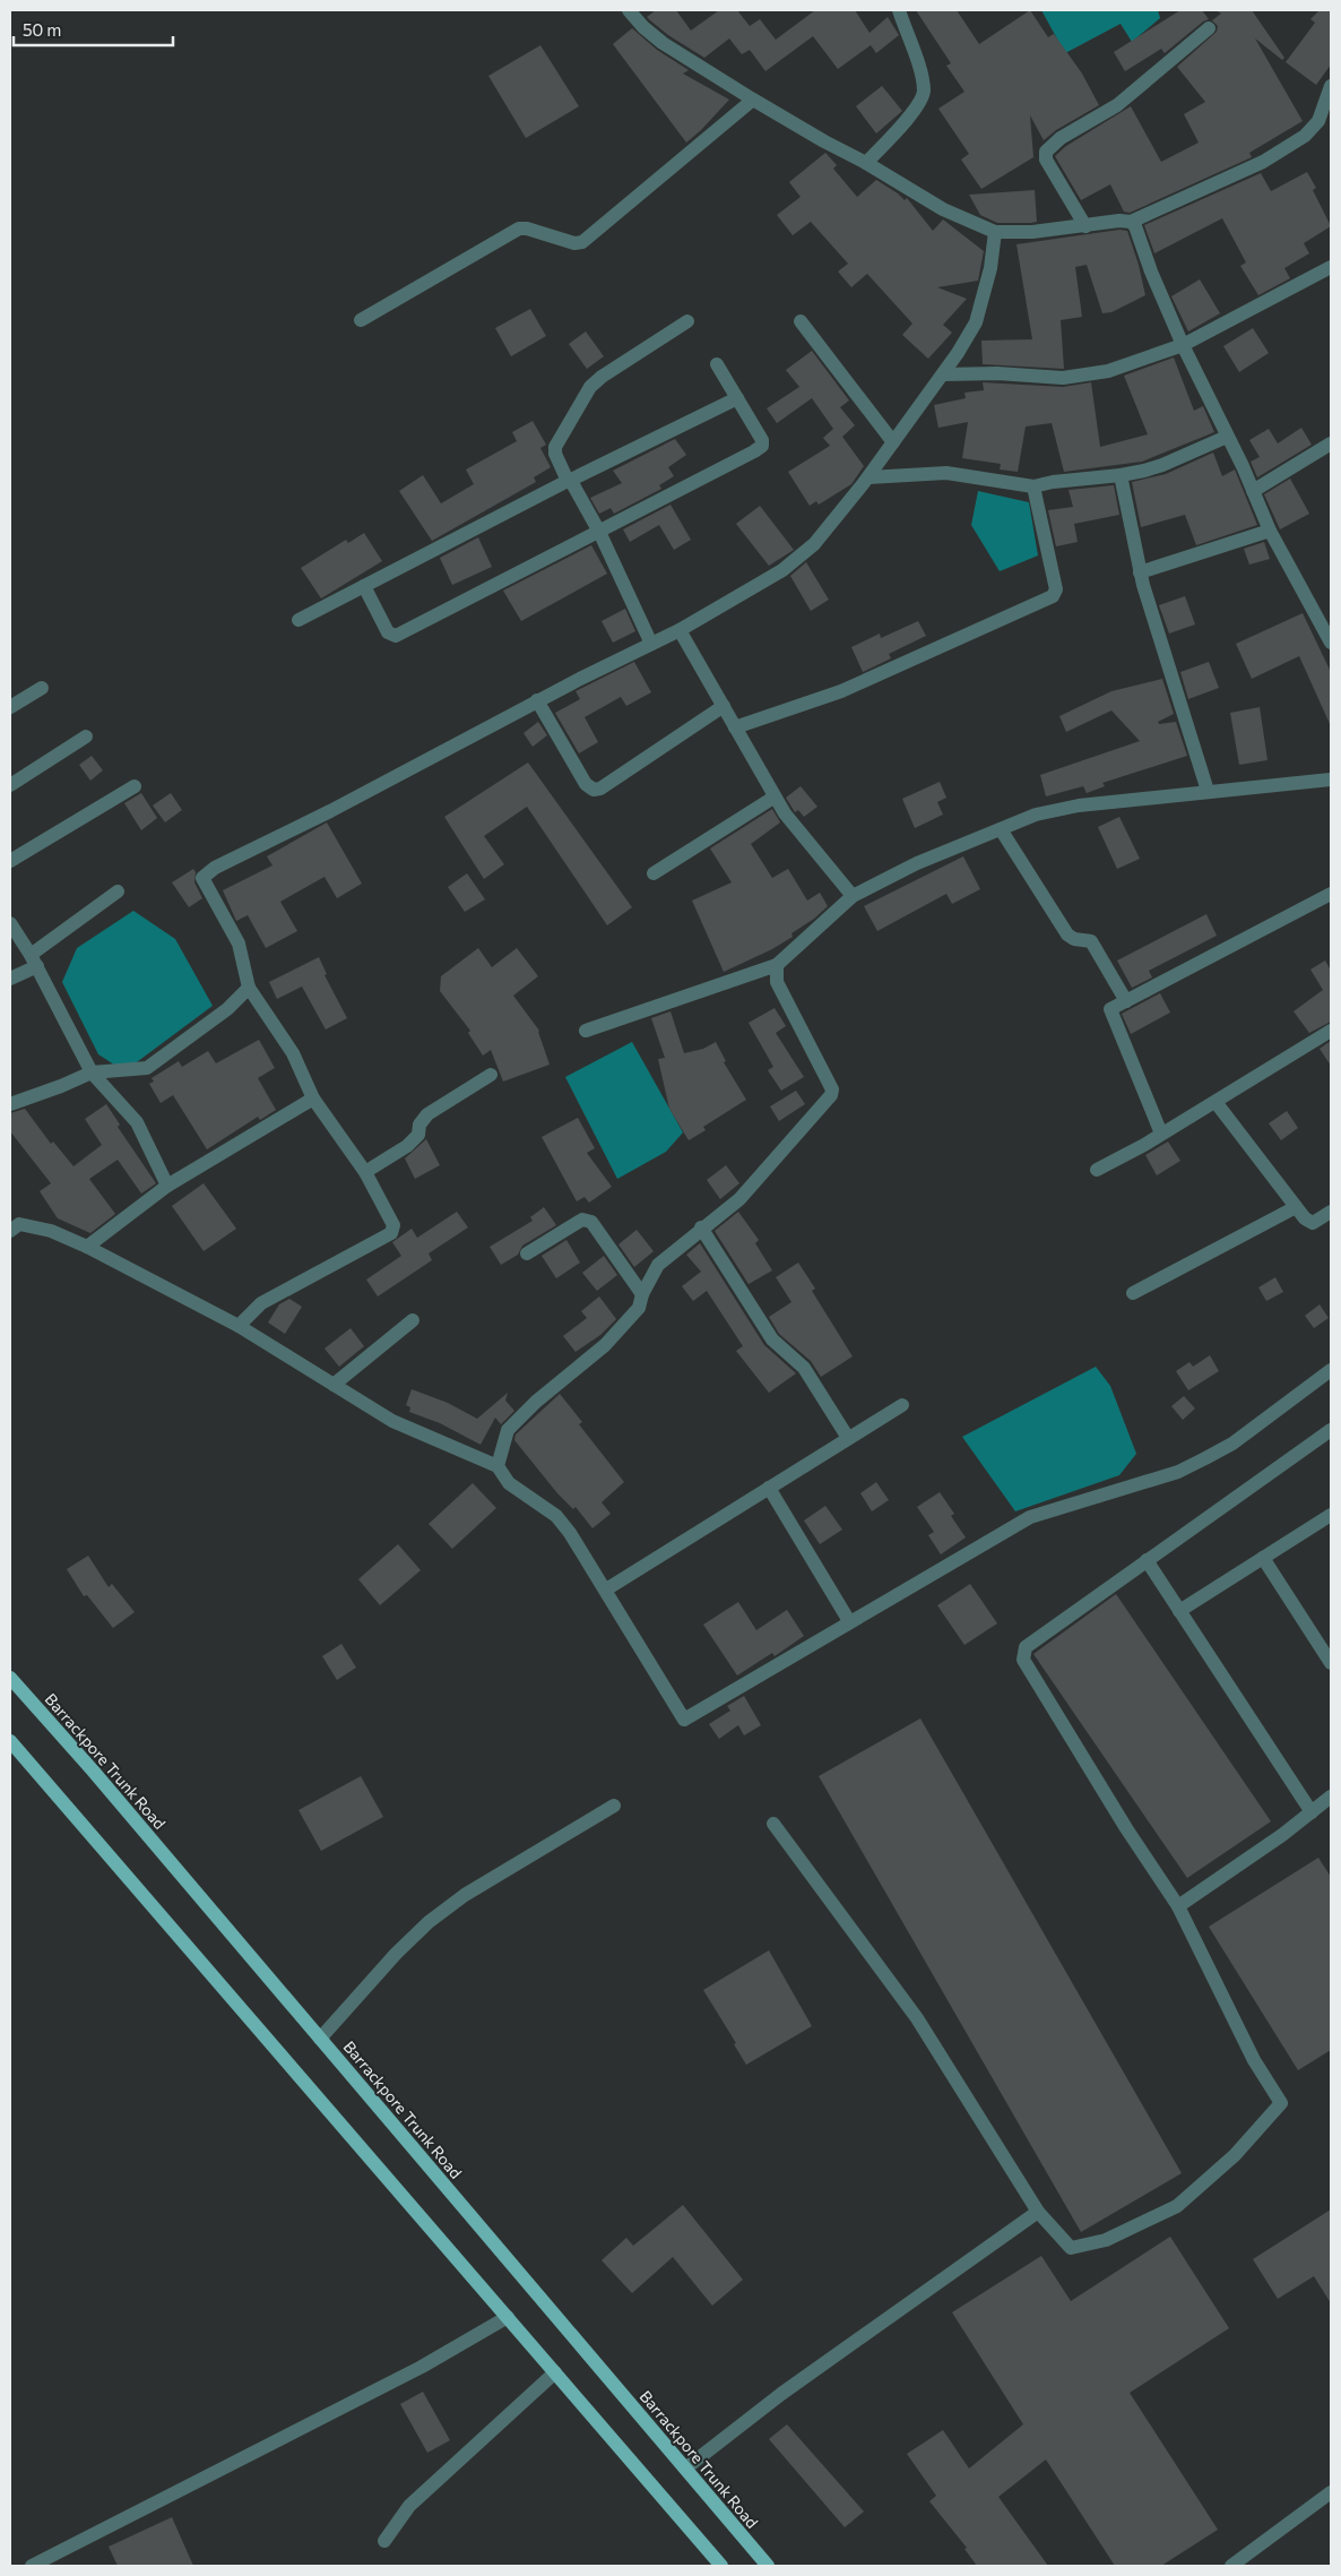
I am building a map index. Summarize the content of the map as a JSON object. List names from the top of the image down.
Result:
{
  "streets": {
    "main road": ["Barrackpore Trunk Road"]
  },
  "scale_bar": "50 m"
}
